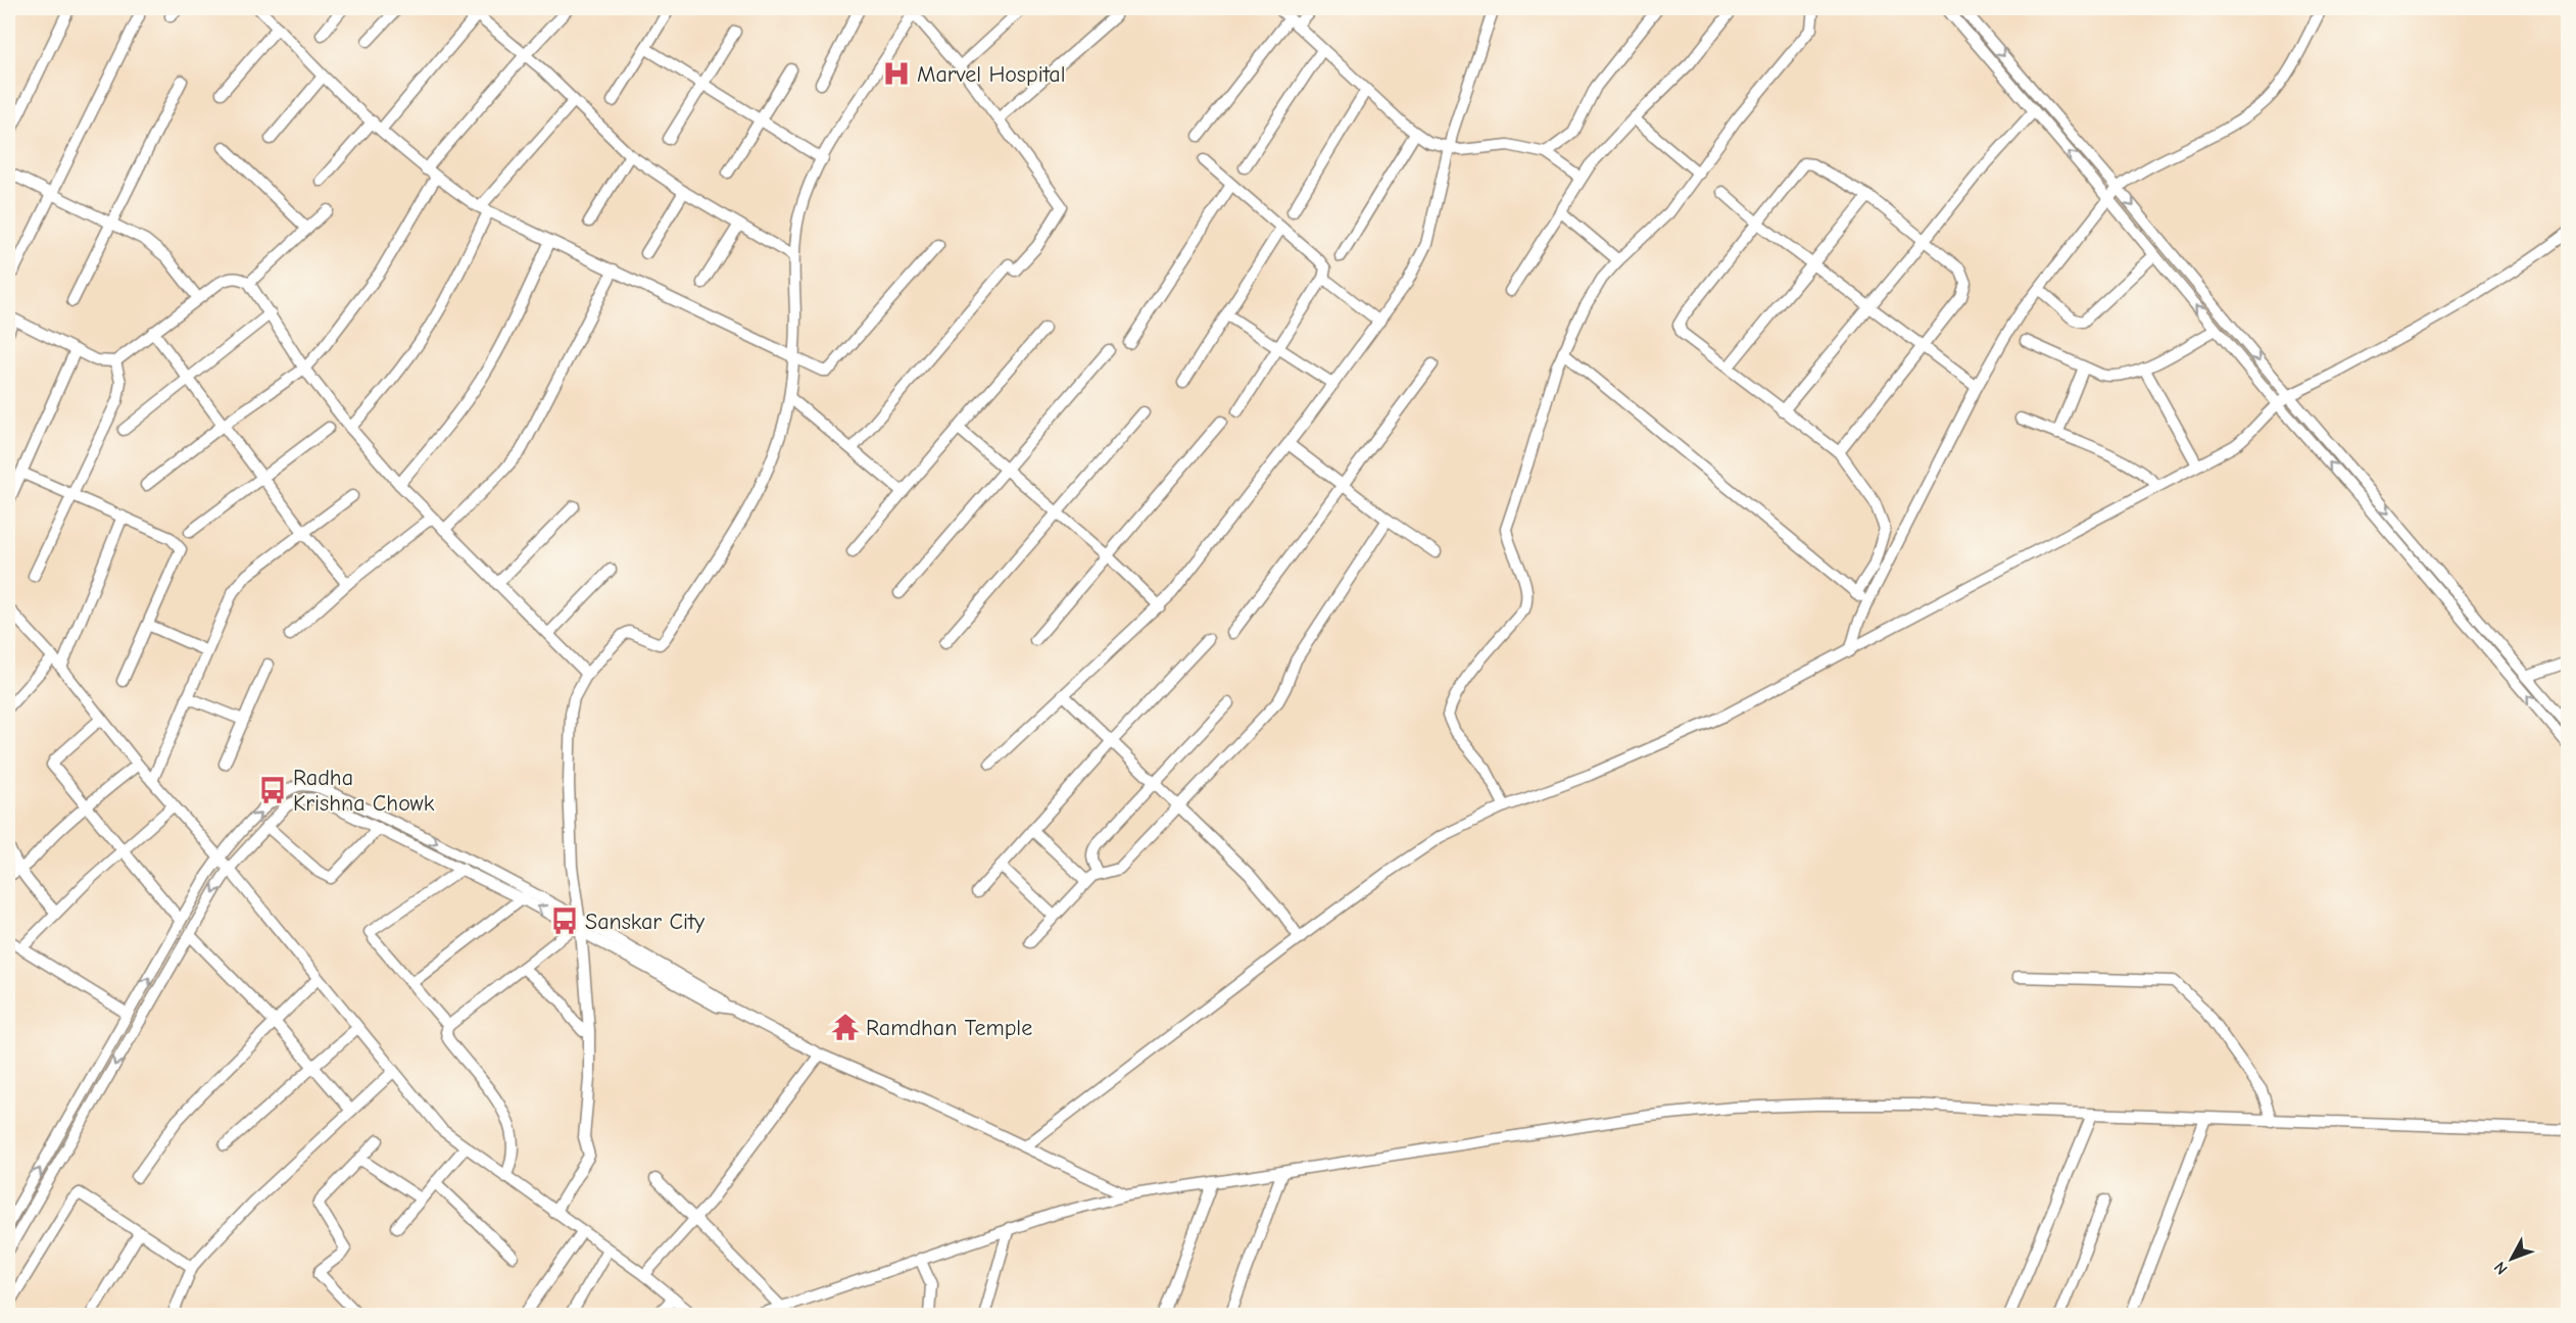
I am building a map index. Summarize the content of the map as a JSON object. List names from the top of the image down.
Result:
{
  "places": {
    "hospital": ["Marvel Hospital"],
    "bus stop": ["Radha Krishna Chowk", "Sanskar City"],
    "temple": ["Ramdhan Temple"]
  },
  "north": "bottom left"
}
